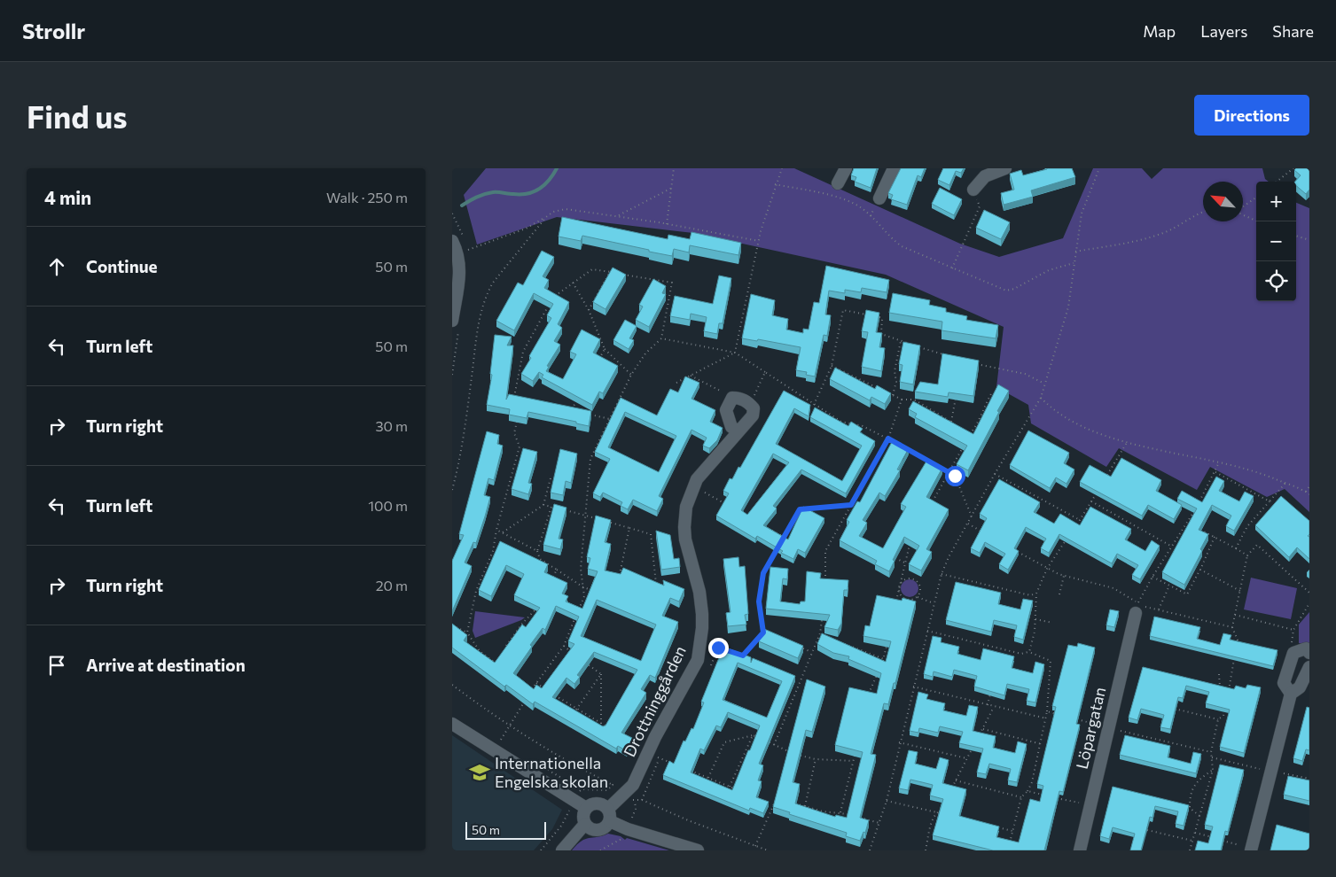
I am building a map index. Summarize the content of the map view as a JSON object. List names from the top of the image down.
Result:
{
  "streets": {
    "street": ["Drottninggården", "Löpargatan"]
  },
  "places": {
    "school or university": ["Internationella Engelska skolan"]
  },
  "scale_bar": "50 m",
  "north": "top left",
  "page": {
    "header": "Strollr",
    "nav": ["Map", "Layers", "Share"],
    "buttons": "Directions",
    "title": "Find us",
    "heading": ["4 min", "Walk · 250 m"],
    "map_buttons": ["+", "−"],
    "list": [
      ["Continue", "50 m"],
      ["Turn left", "50 m"],
      ["Turn right", "30 m"],
      ["Turn left", "100 m"],
      ["Turn right", "20 m"],
      "Arrive at destination"
    ],
    "scale": "50 m"
  }
}
